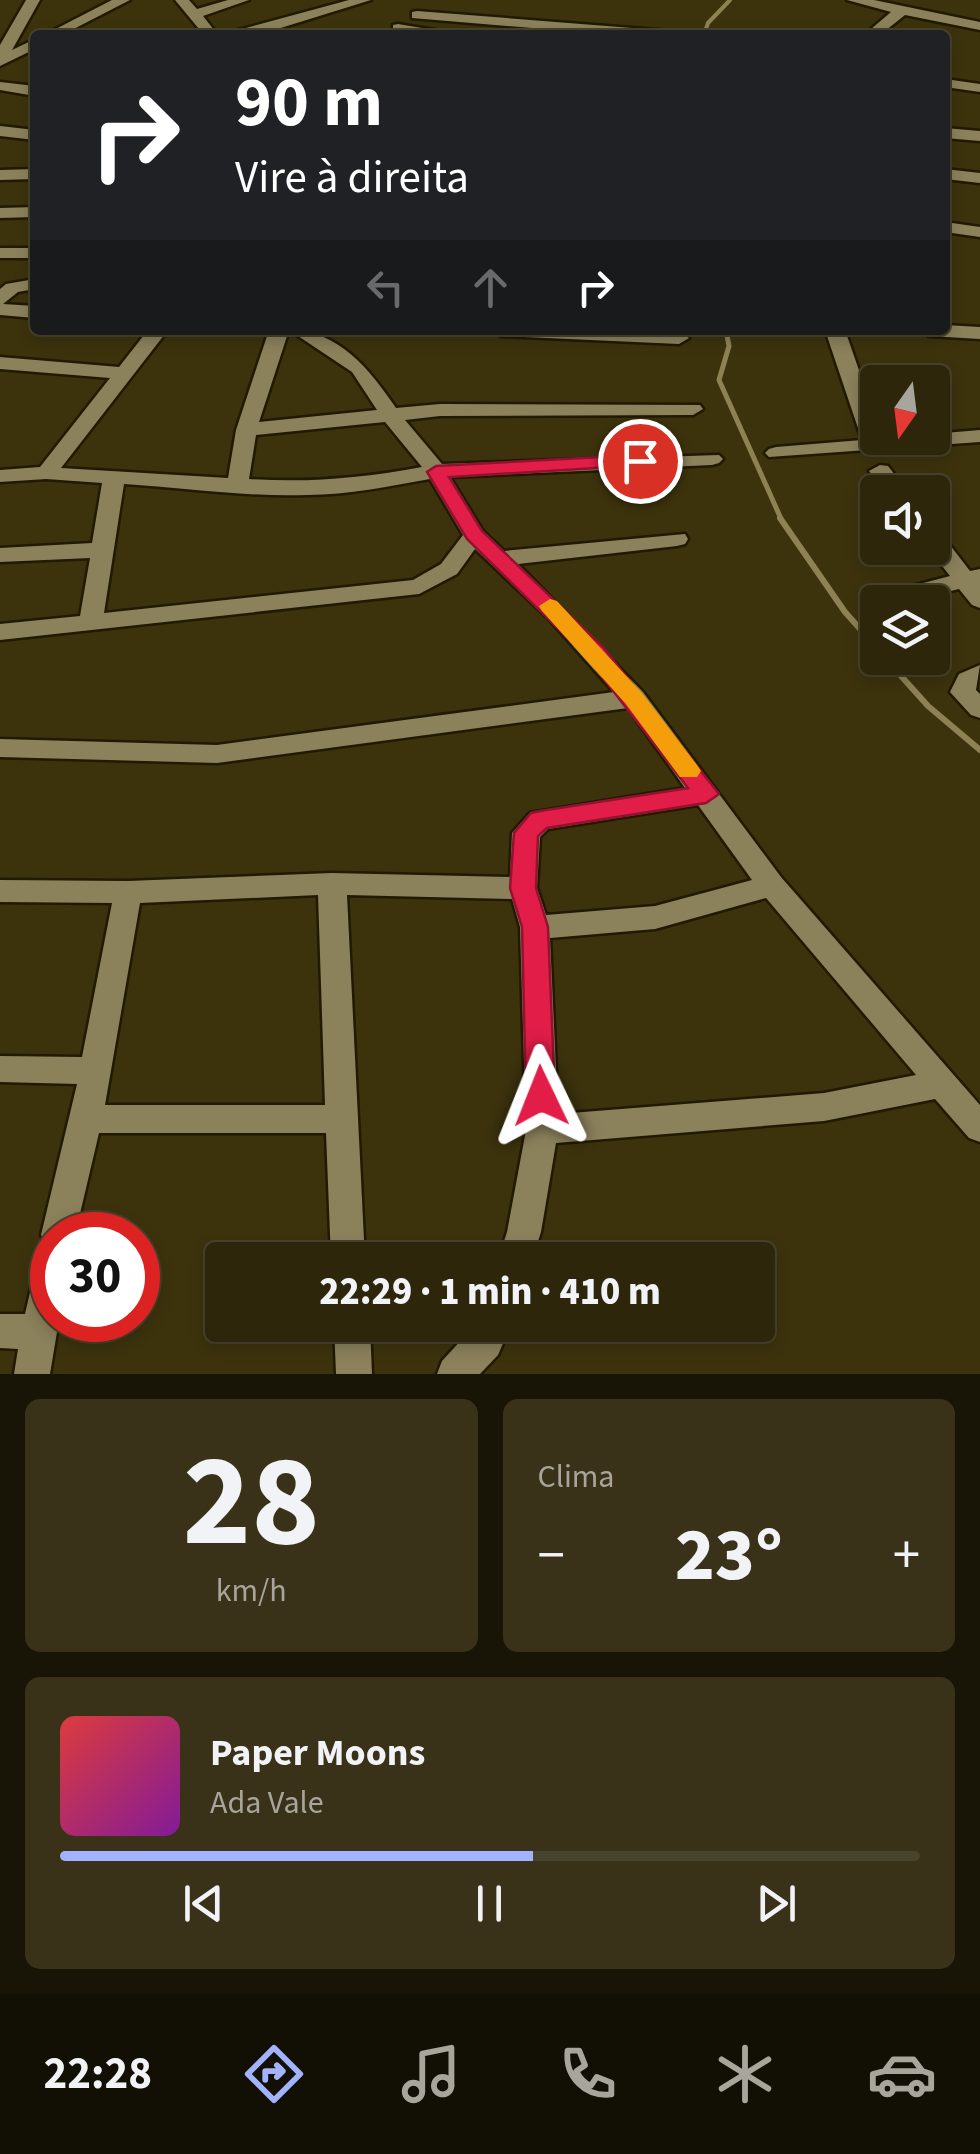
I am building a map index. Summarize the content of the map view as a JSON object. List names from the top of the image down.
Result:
{
  "north": "bottom",
  "page": {
    "turn": ["90 m", "Vire à direita"],
    "limit": "30",
    "trip": "22:29 · 1 min · 410 m",
    "tile": [
      ["28", "km/h"],
      "Clima"
    ],
    "heat": ["−", "23°", "+"],
    "song": ["Paper Moons", "Ada Vale"],
    "tabs": "22:28"
  }
}
